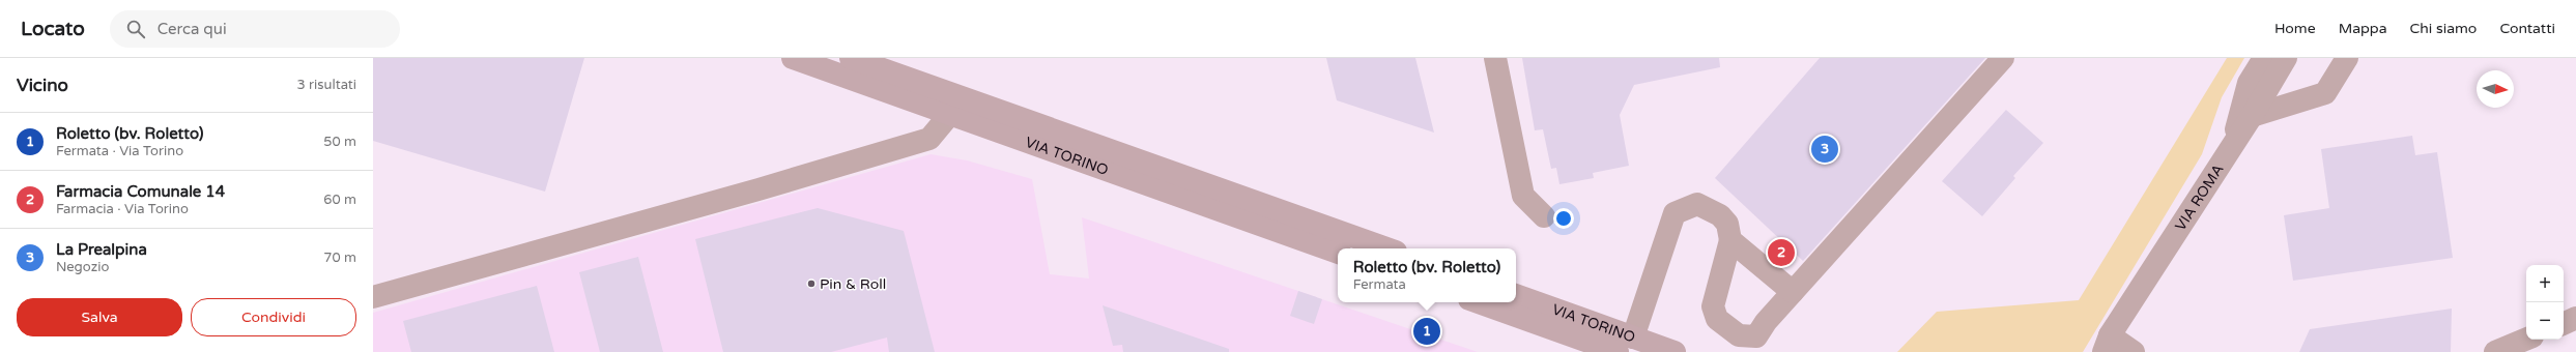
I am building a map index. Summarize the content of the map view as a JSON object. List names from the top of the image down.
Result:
{
  "streets": {
    "main road": ["VIA TORINO"],
    "street": ["VIA ROMA"]
  },
  "places": ["Pin & Roll"],
  "north": "right",
  "page": {
    "header": "Locato",
    "search": "Cerca qui",
    "nav": [
      "Home",
      "Mappa",
      "Chi siamo",
      "Contatti"
    ],
    "heading": ["Vicino", "3 risultati"],
    "list": [
      {
        "mark": "1",
        "name": "Roletto (bv. Roletto)",
        "note": "Fermata · Via Torino",
        "value": "50 m"
      },
      {
        "mark": "2",
        "name": "Farmacia Comunale 14",
        "note": "Farmacia · Via Torino",
        "value": "60 m"
      },
      {
        "mark": "3",
        "name": "La Prealpina",
        "note": "Negozio",
        "value": "70 m"
      }
    ],
    "pins": ["3", "2", "1"],
    "popup": ["Roletto (bv. Roletto)", "Fermata"],
    "map_buttons": ["+", "−"],
    "buttons": ["Salva", "Condividi"]
  }
}
